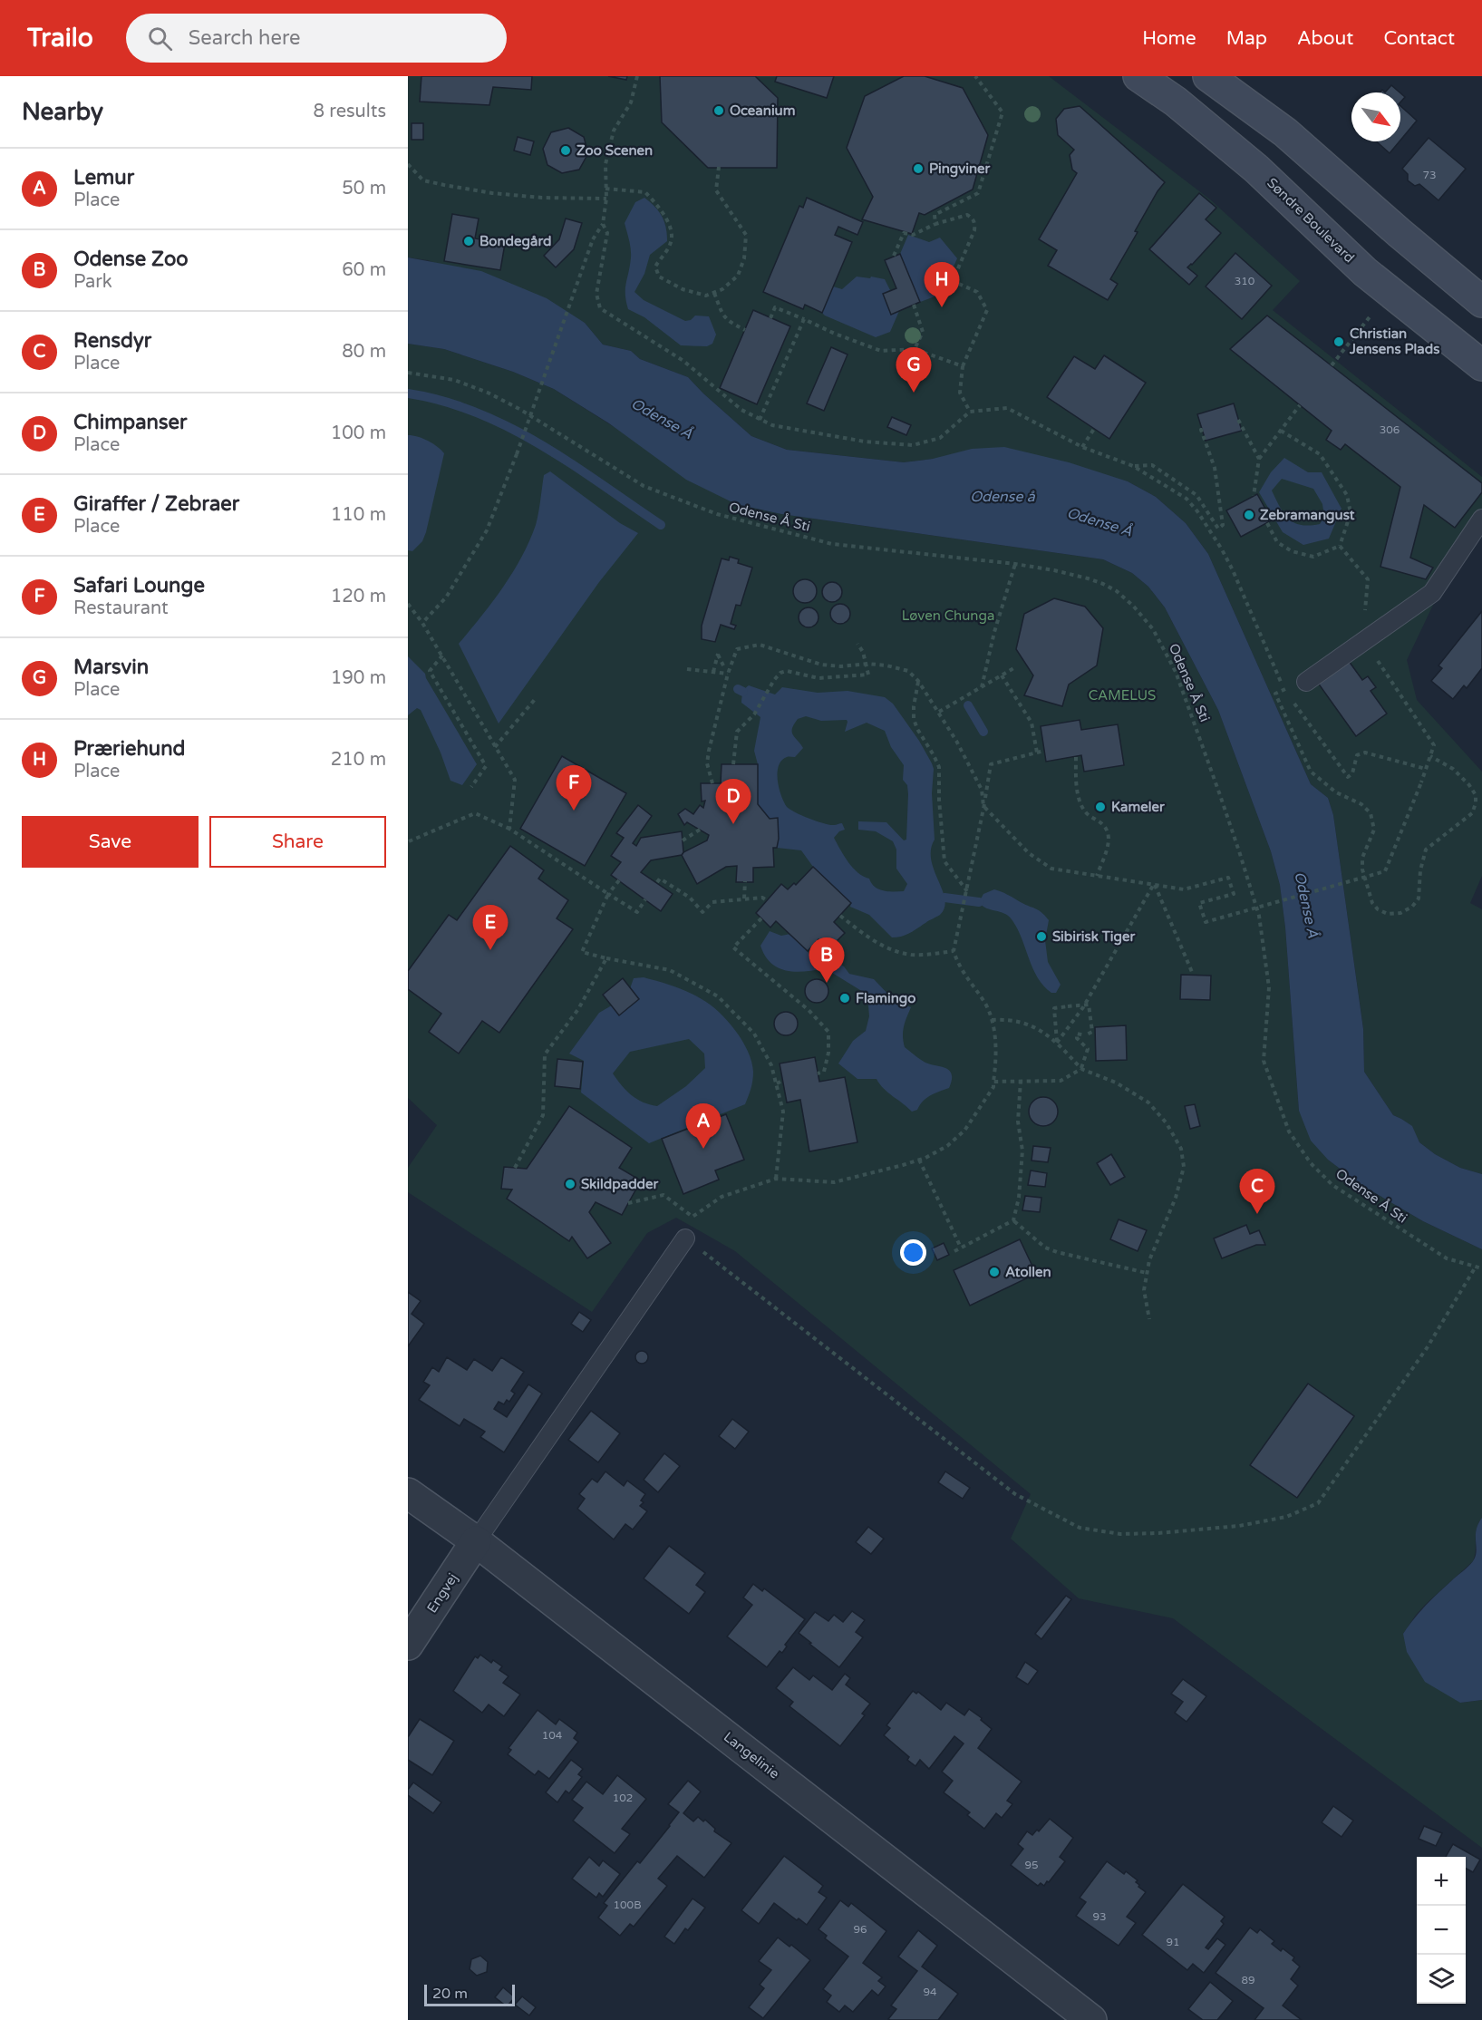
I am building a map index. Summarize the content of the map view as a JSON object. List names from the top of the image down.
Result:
{
  "streets": {
    "main road": ["Søndre Boulevard"],
    "street": ["Engvej", "Langelinie"],
    "path": ["Odense Å Sti"]
  },
  "crossings": [
    ["Engvej", "Langelinie"]
  ],
  "water": ["Odense Å", "Odense å"],
  "parks": ["Løven Chunga", "CAMELUS"],
  "places": [
    "Oceanium",
    "Zoo Scenen",
    "Pingviner",
    "Bondegård",
    "Christian Jensens Plads",
    "Zebramangust",
    "Kameler",
    "Sibirisk Tiger",
    "Flamingo",
    "Skildpadder",
    "Atollen"
  ],
  "house_numbers": [
    "73",
    "310",
    "306",
    "104",
    "102",
    "95",
    "100B",
    "93",
    "96",
    "91",
    "89",
    "94"
  ],
  "scale_bar": "20 m",
  "north": "bottom right",
  "page": {
    "header": "Trailo",
    "search": "Search here",
    "nav": [
      "Home",
      "Map",
      "About",
      "Contact"
    ],
    "heading": ["Nearby", "8 results"],
    "list": [
      {
        "mark": "A",
        "name": "Lemur",
        "note": "Place",
        "value": "50 m"
      },
      {
        "mark": "B",
        "name": "Odense Zoo",
        "note": "Park",
        "value": "60 m"
      },
      {
        "mark": "C",
        "name": "Rensdyr",
        "note": "Place",
        "value": "80 m"
      },
      {
        "mark": "D",
        "name": "Chimpanser",
        "note": "Place",
        "value": "100 m"
      },
      {
        "mark": "E",
        "name": "Giraffer / Zebraer",
        "note": "Place",
        "value": "110 m"
      },
      {
        "mark": "F",
        "name": "Safari Lounge",
        "note": "Restaurant",
        "value": "120 m"
      },
      {
        "mark": "G",
        "name": "Marsvin",
        "note": "Place",
        "value": "190 m"
      },
      {
        "mark": "H",
        "name": "Præriehund",
        "note": "Place",
        "value": "210 m"
      }
    ],
    "pins": [
      "H",
      "G",
      "F",
      "D",
      "E",
      "B",
      "A",
      "C"
    ],
    "buttons": ["Save", "Share"],
    "map_buttons": ["+", "−"],
    "scale": "20 m"
  }
}
